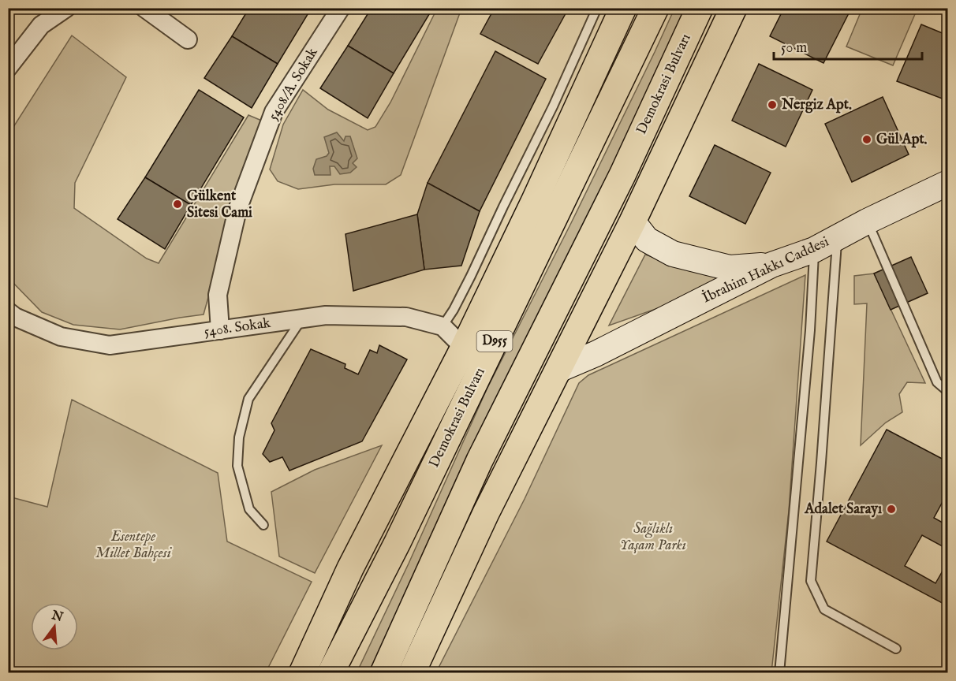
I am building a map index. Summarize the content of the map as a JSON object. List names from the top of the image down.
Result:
{
  "streets": {
    "highway": ["Demokrasi Bulvarı", "D955"],
    "street": ["5408/A. Sokak", "İbrahim Hakkı Caddesi", "5408. Sokak"]
  },
  "crossings": [
    ["5408/A. Sokak", "5408. Sokak"]
  ],
  "parks": ["Sağlıklı Yaşam Parkı", "Esentepe Millet Bahçesi"],
  "places": [
    "Nergiz Apt.",
    "Gül Apt.",
    "Gülkent Sitesi Cami",
    "Adalet Sarayı"
  ],
  "scale_bar": "50 m",
  "north": "top"
}
